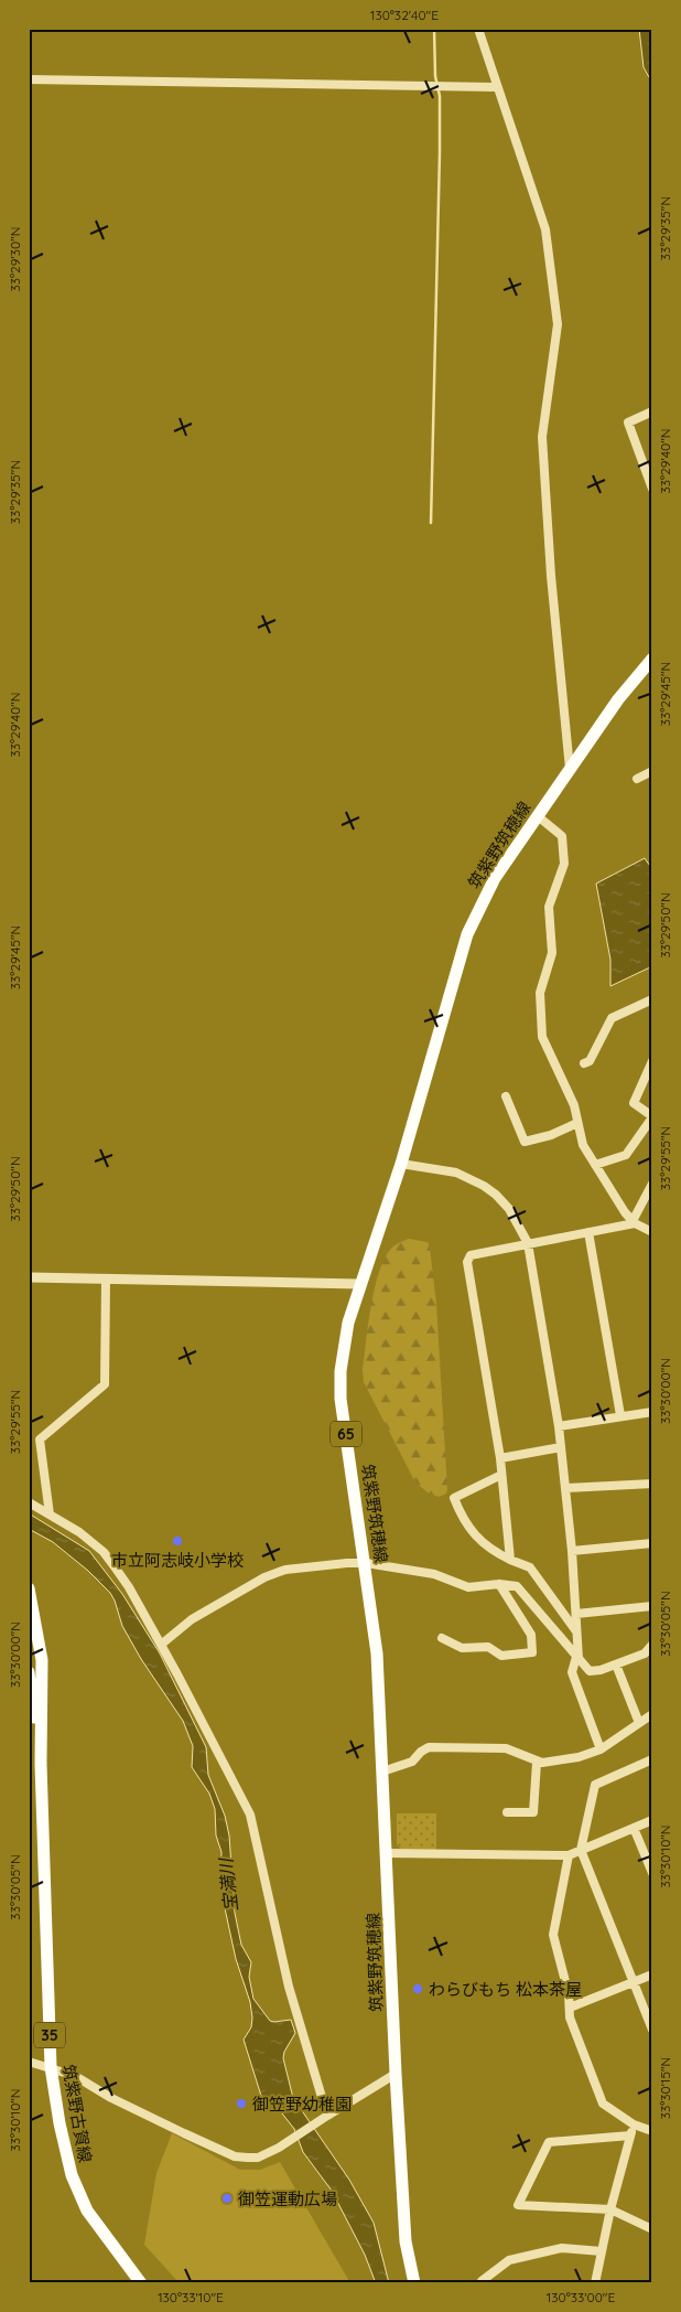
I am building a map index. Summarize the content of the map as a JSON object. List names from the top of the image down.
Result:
{
  "streets": {
    "main road": [
      "筑紫野筑穂線",
      "65",
      "35",
      "筑紫野古賀線"
    ]
  },
  "water": ["宝満川"],
  "places": [
    "市立阿志岐小学校",
    "わらびもち 松本茶屋",
    "御笠野幼稚園",
    "御笠運動広場"
  ],
  "coordinates": [
    "130°32'40\"E",
    "33°29'35\"N",
    "33°29'30\"N",
    "33°29'40\"N",
    "33°29'45\"N",
    "33°29'50\"N",
    "33°29'55\"N",
    "33°30'00\"N",
    "33°30'05\"N",
    "33°30'10\"N",
    "33°30'15\"N",
    "130°33'10\"E",
    "130°33'00\"E"
  ]
}
